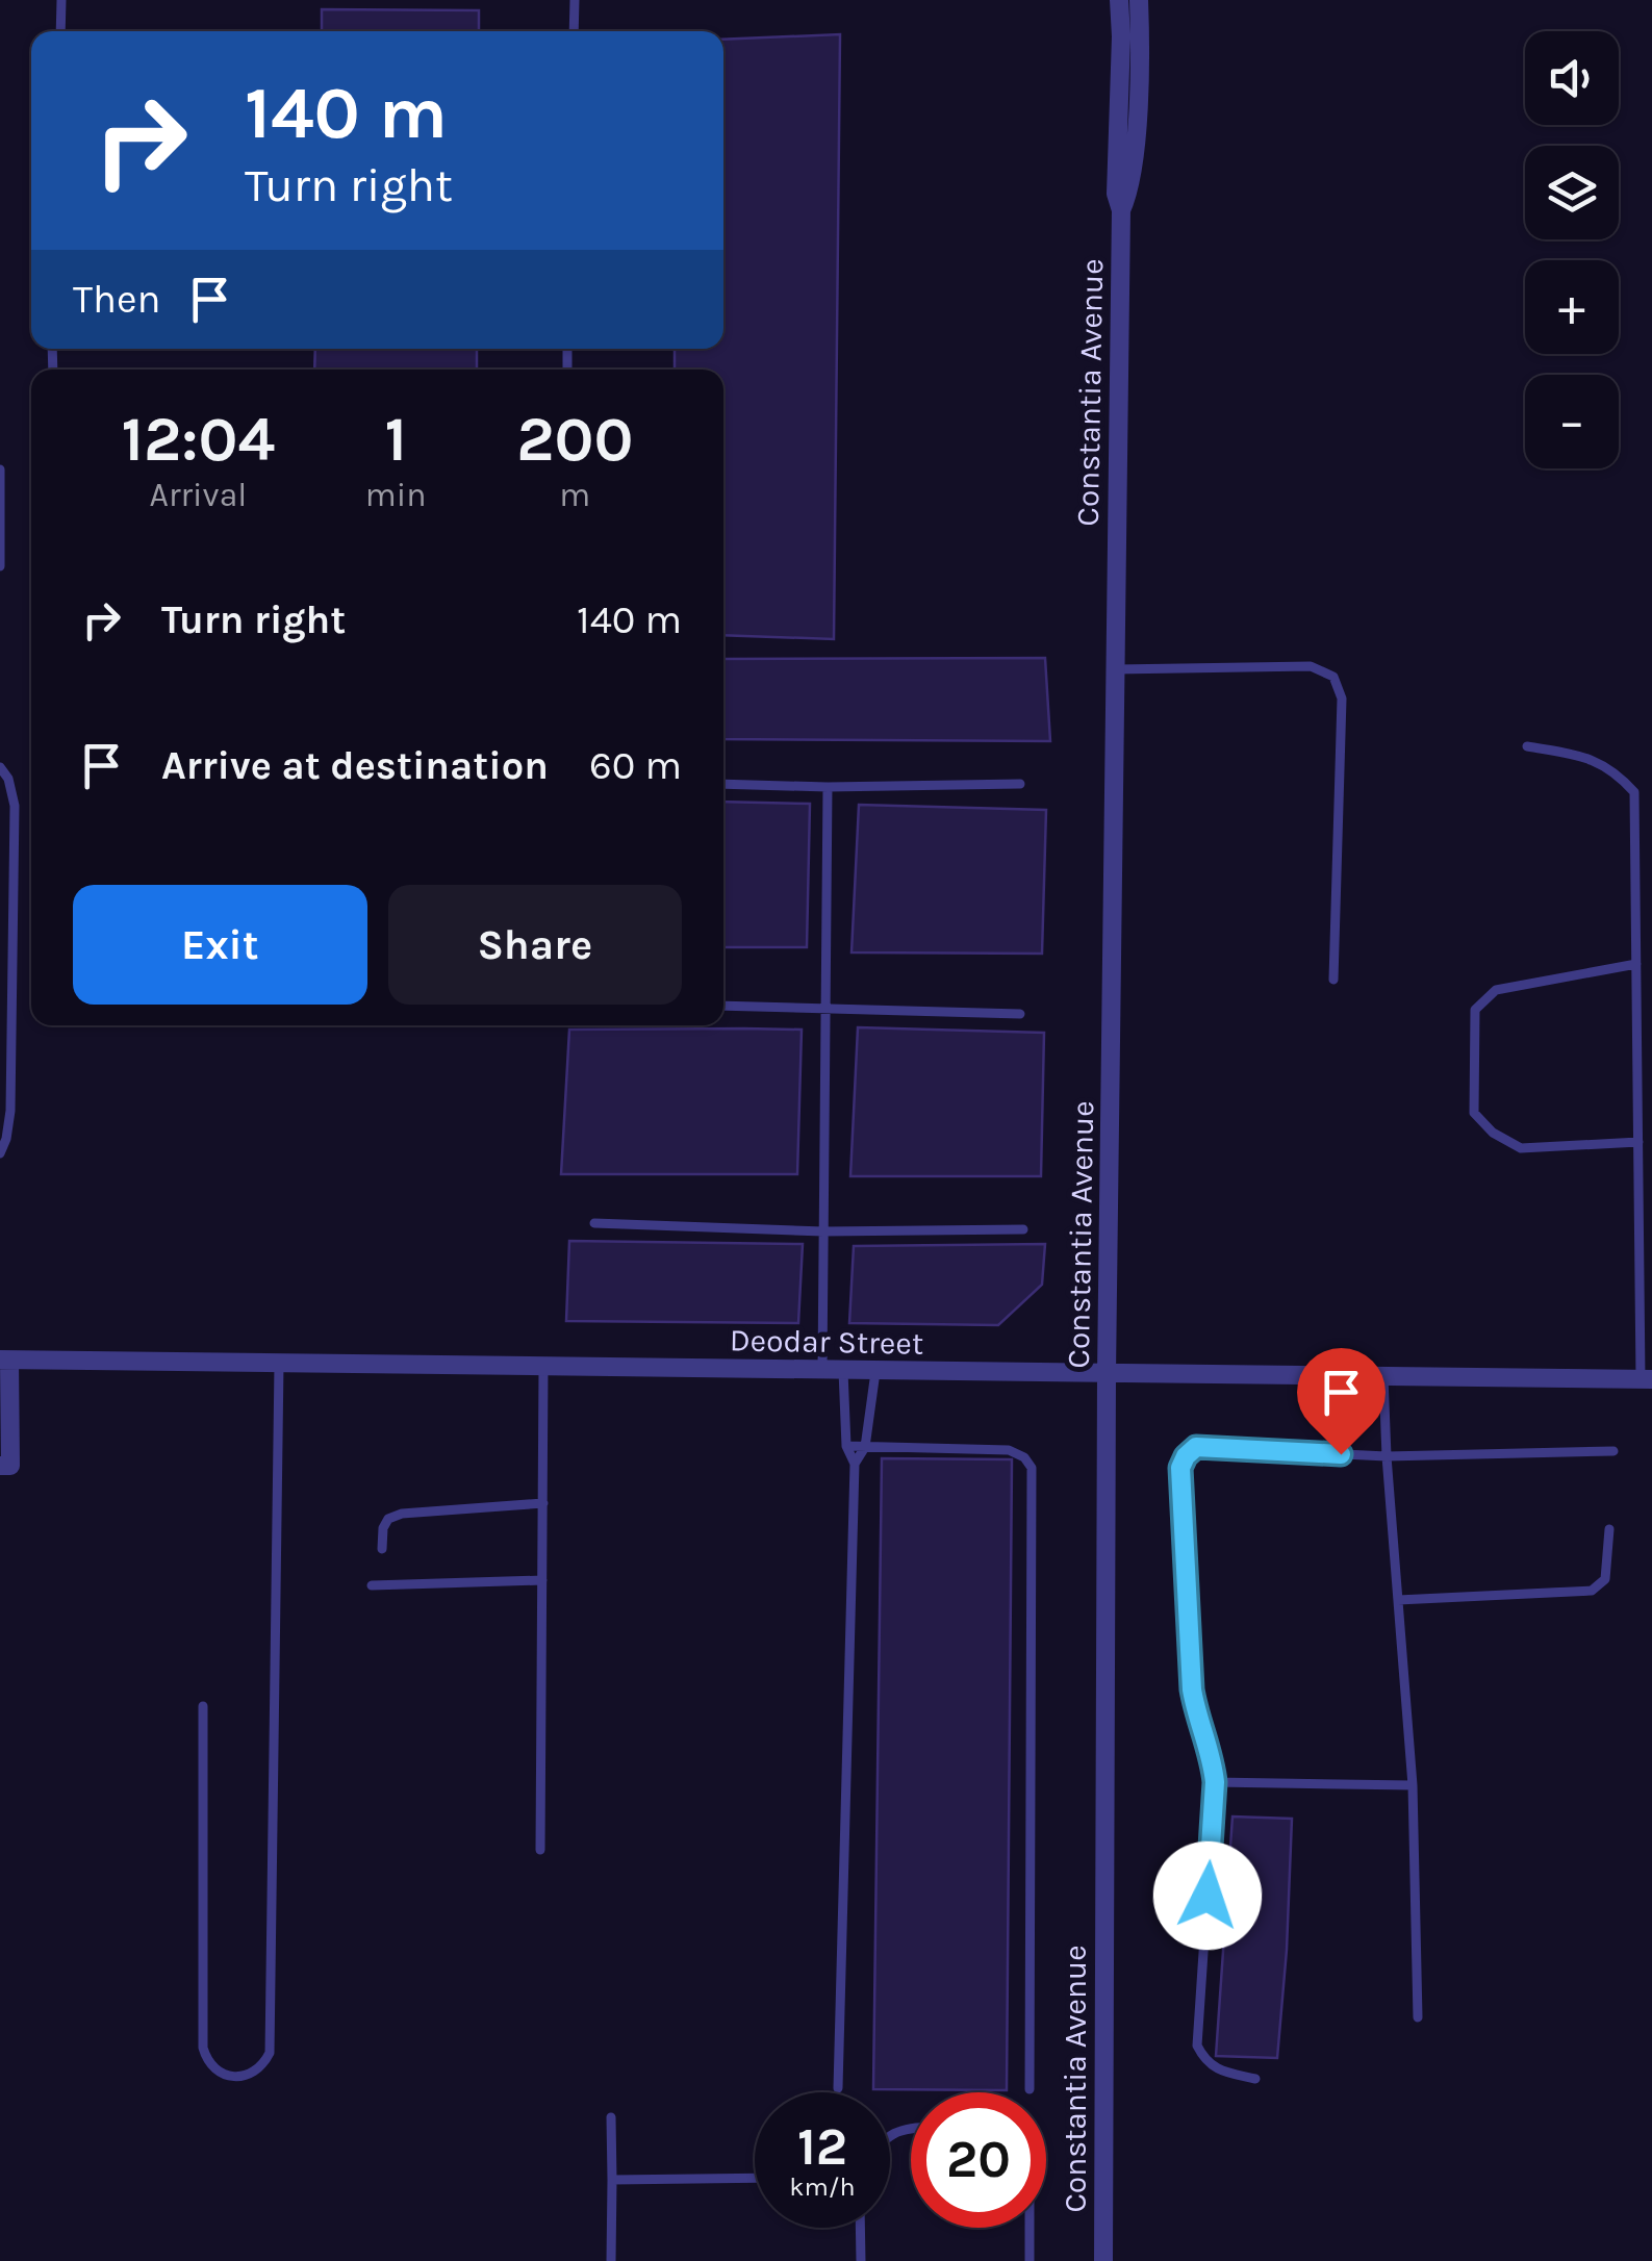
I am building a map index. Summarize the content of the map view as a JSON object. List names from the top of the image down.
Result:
{
  "streets": {
    "street": ["Constantia Avenue", "Deodar Street"]
  },
  "crossings": [
    ["Constantia Avenue", "Deodar Street"]
  ],
  "page": {
    "map_buttons": ["+", "−"],
    "turn": ["140 m", "Turn right"],
    "then": "Then",
    "eta": [
      "12:04",
      "Arrival",
      "1",
      "min",
      "200",
      "m"
    ],
    "list": [
      {
        "name": "Turn right",
        "value": "140 m"
      },
      {
        "name": "Arrive at destination",
        "value": "60 m"
      }
    ],
    "buttons": ["Exit", "Share"],
    "speed": "12 km/h",
    "limit": "20"
  }
}
